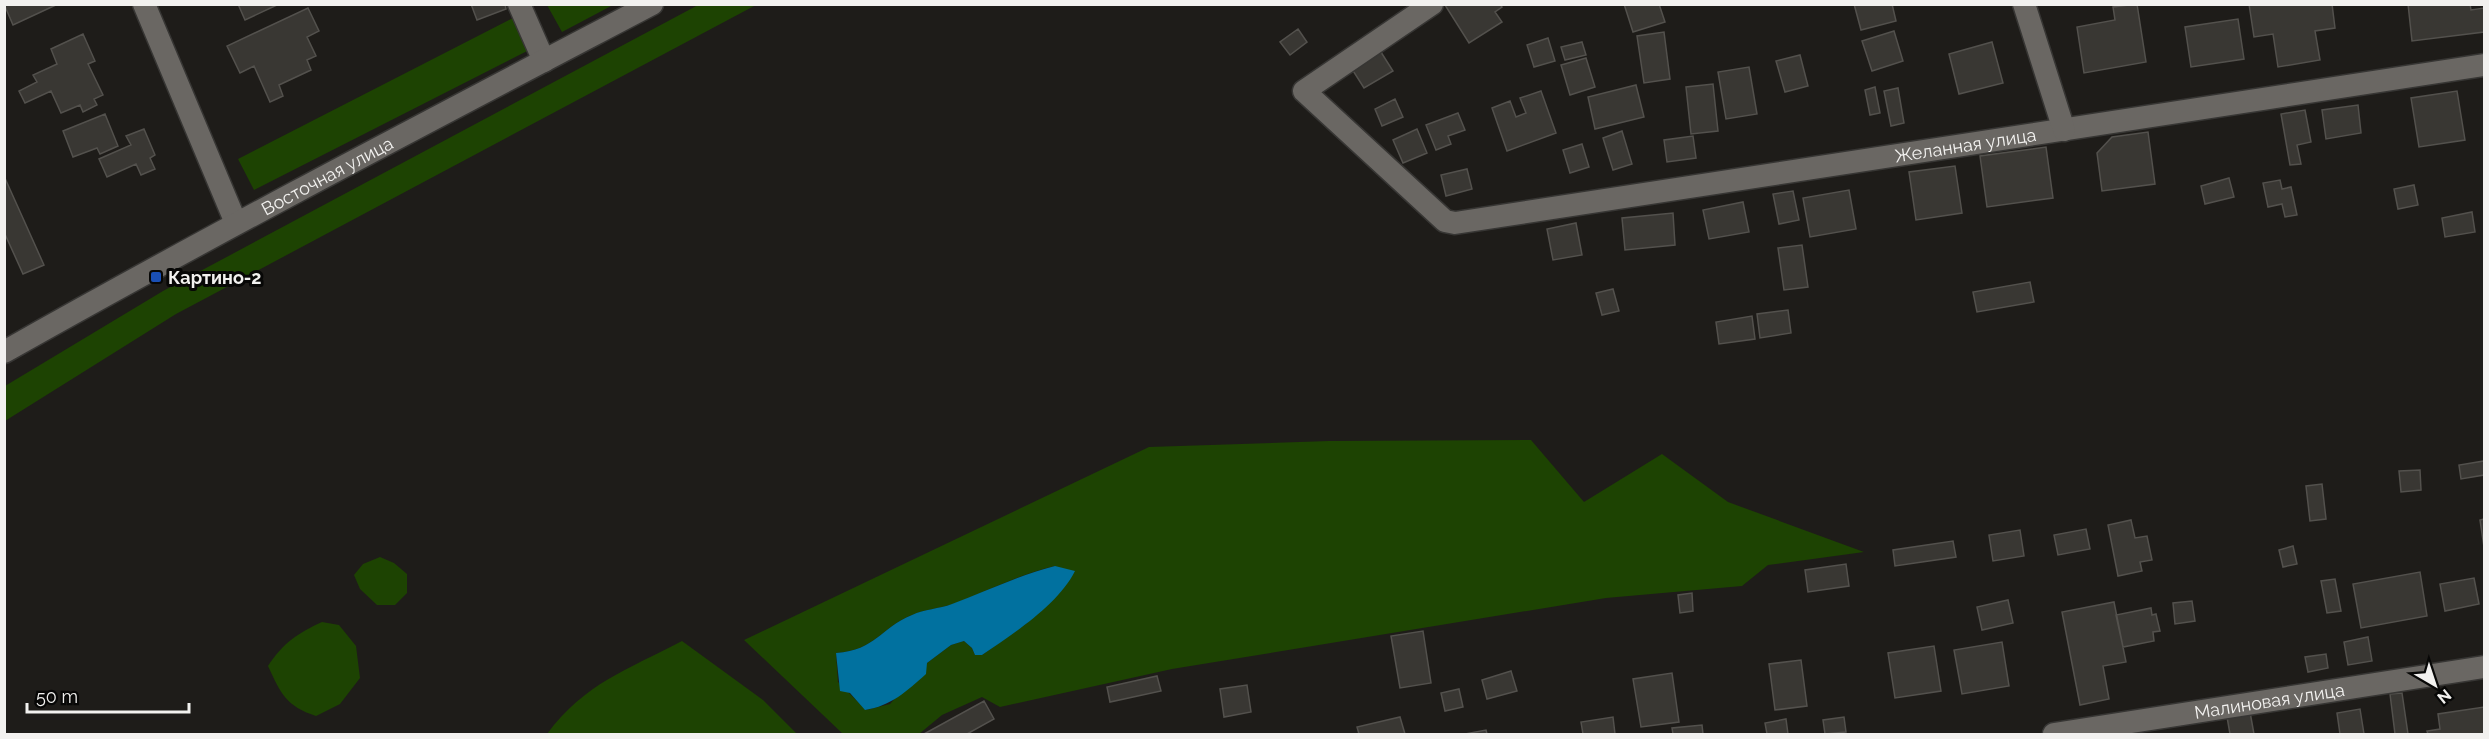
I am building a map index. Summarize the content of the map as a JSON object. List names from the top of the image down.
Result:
{
  "streets": {
    "street": ["Желанная улица", "Восточная улица", "Малиновая улица"]
  },
  "places": {
    "transit": ["Картино-2"]
  },
  "scale_bar": "50 m",
  "north": "bottom right"
}
